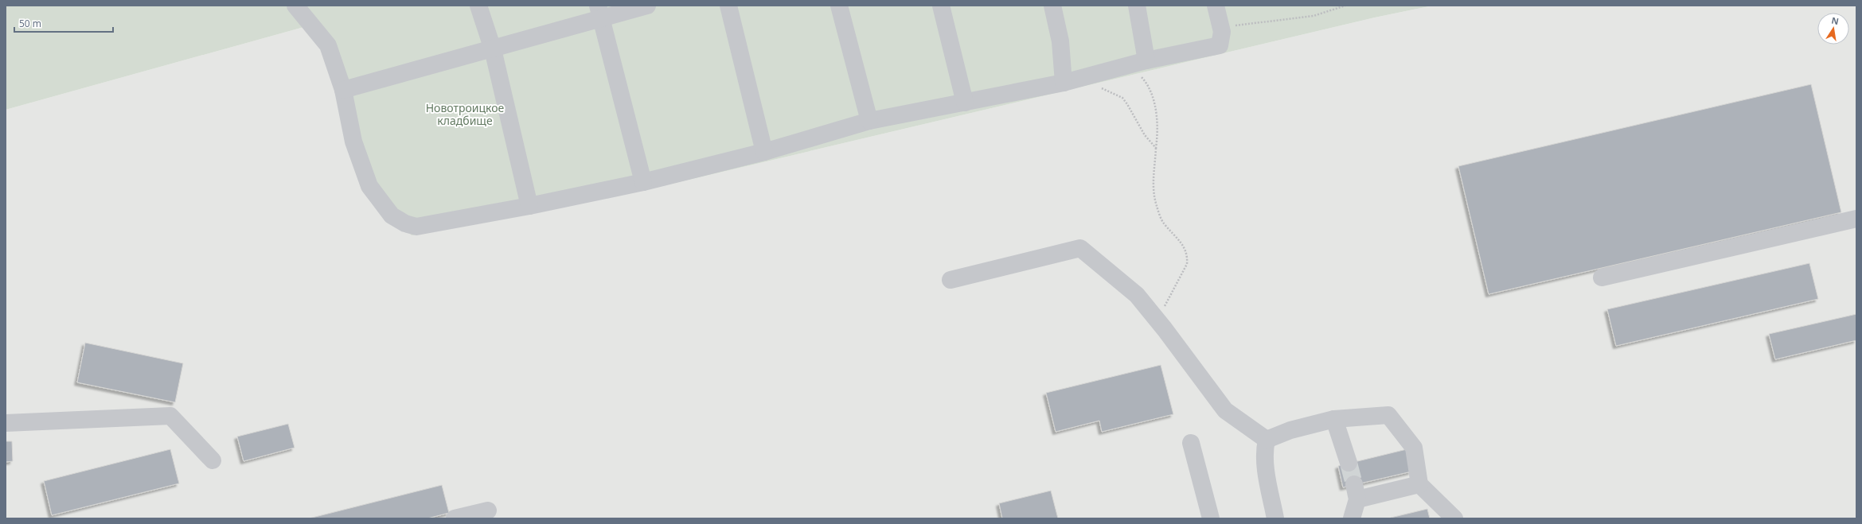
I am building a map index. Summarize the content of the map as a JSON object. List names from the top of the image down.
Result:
{
  "parks": ["Новотроицкое кладбище"],
  "scale_bar": "50 m",
  "north": "top"
}
